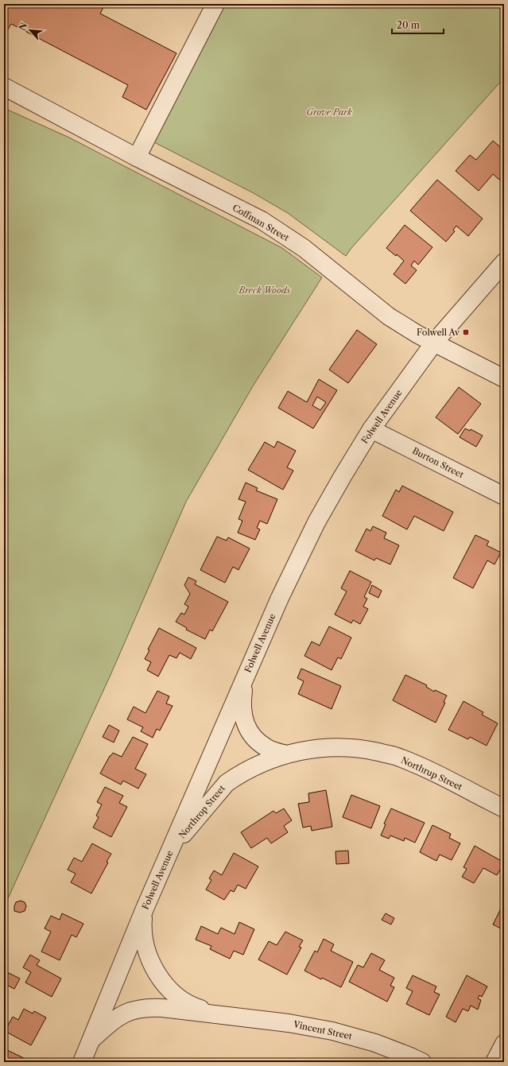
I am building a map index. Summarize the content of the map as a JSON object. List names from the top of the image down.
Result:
{
  "streets": {
    "street": [
      "Coffman Street",
      "Folwell Avenue",
      "Burton Street",
      "Northrup Street",
      "Northrop Street",
      "Vincent Street"
    ]
  },
  "crossings": [
    ["Coffman Street", "Folwell Avenue"],
    ["Folwell Avenue", "Burton Street"],
    ["Folwell Avenue", "Northrop Street"],
    ["Folwell Avenue", "Vincent Street"],
    ["Northrup Street", "Northrop Street"]
  ],
  "parks": ["Grove Park", "Breck Woods"],
  "places": {
    "transit": ["Folwell Av"]
  },
  "scale_bar": "20 m",
  "north": "top left"
}
